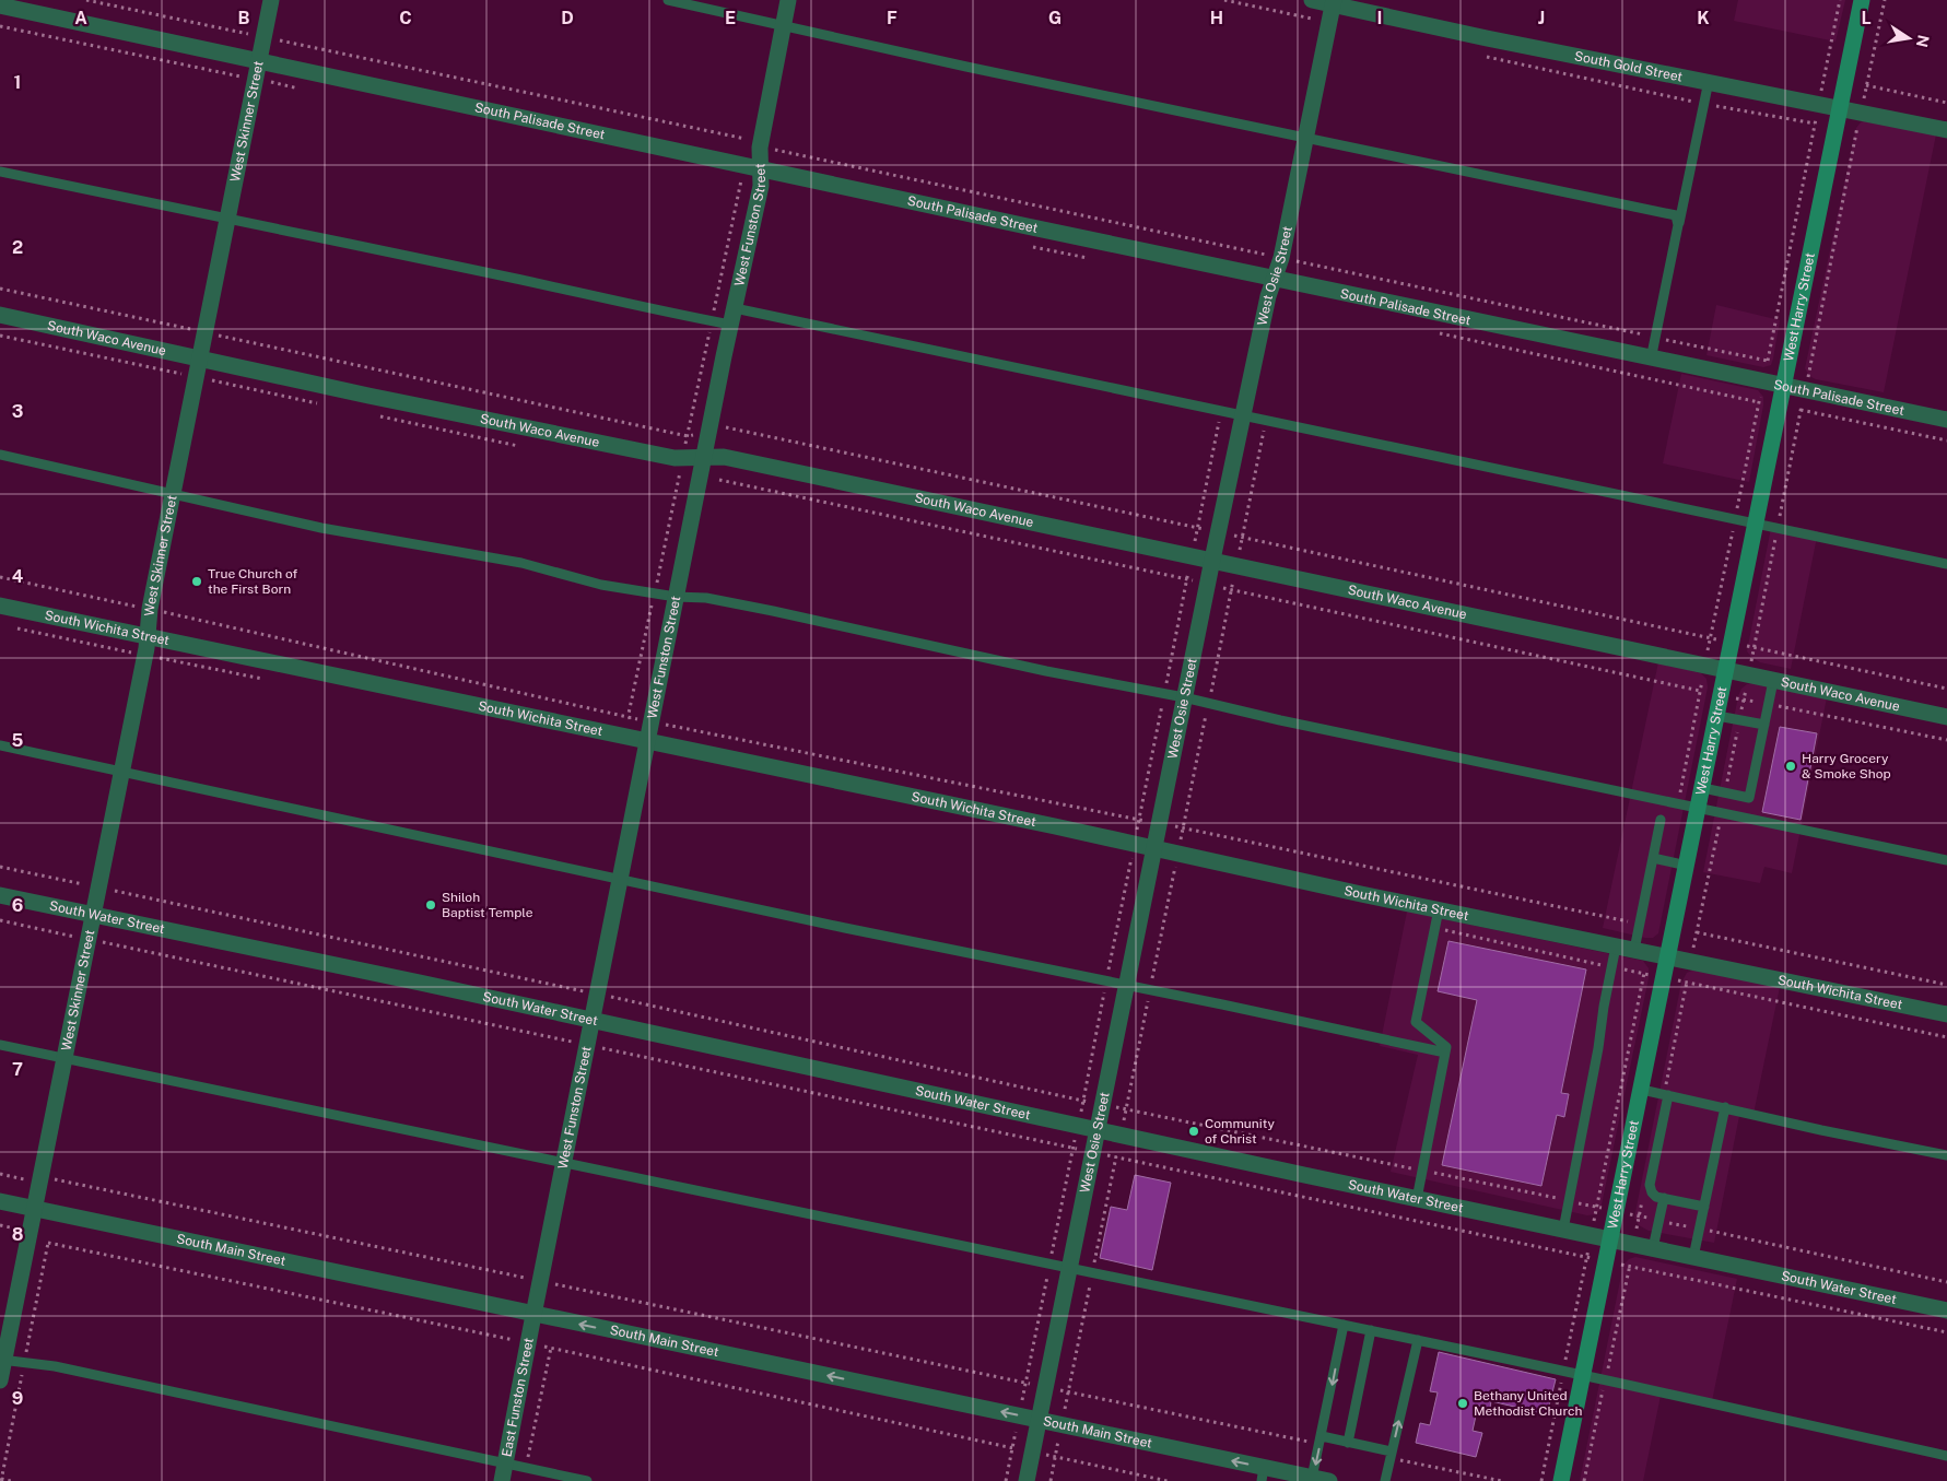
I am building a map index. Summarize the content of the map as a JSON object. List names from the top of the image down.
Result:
{
  "streets": {
    "street": [
      "South Gold Street",
      "West Skinner Street",
      "South Palisade Street",
      "West Funston Street",
      "West Osie Street",
      "West Harry Street",
      "South Waco Avenue",
      "South Wichita Street",
      "South Water Street",
      "South Main Street",
      "East Funston Street"
    ]
  },
  "crossings": [
    ["South Gold Street", "West Osie Street"],
    ["South Gold Street", "West Harry Street"],
    ["West Skinner Street", "South Palisade Street"],
    ["West Skinner Street", "South Waco Avenue"],
    ["West Skinner Street", "South Wichita Street"],
    ["West Skinner Street", "South Water Street"],
    ["West Skinner Street", "South Main Street"],
    ["South Palisade Street", "West Funston Street"],
    ["South Palisade Street", "West Osie Street"],
    ["South Palisade Street", "West Harry Street"],
    ["West Funston Street", "South Waco Avenue"],
    ["West Funston Street", "South Wichita Street"],
    ["West Funston Street", "South Water Street"],
    ["West Funston Street", "South Main Street"],
    ["West Funston Street", "East Funston Street"],
    ["West Osie Street", "South Waco Avenue"],
    ["West Osie Street", "South Wichita Street"],
    ["West Osie Street", "South Water Street"],
    ["West Osie Street", "South Main Street"],
    ["West Harry Street", "South Waco Avenue"],
    ["West Harry Street", "South Wichita Street"],
    ["West Harry Street", "South Water Street"],
    ["South Main Street", "East Funston Street"]
  ],
  "one_way": ["South Main Street"],
  "places": [
    "True Church of the First Born",
    "Harry Grocery & Smoke Shop",
    "Shiloh Baptist Temple",
    "Community of Christ",
    "Bethany United Methodist Church"
  ],
  "north": "right",
  "grid": {
    "columns": [
      "A",
      "B",
      "C",
      "D",
      "E",
      "F",
      "G",
      "H",
      "I",
      "J",
      "K",
      "L"
    ],
    "rows": [
      "1",
      "2",
      "3",
      "4",
      "5",
      "6",
      "7",
      "8",
      "9"
    ]
  }
}
